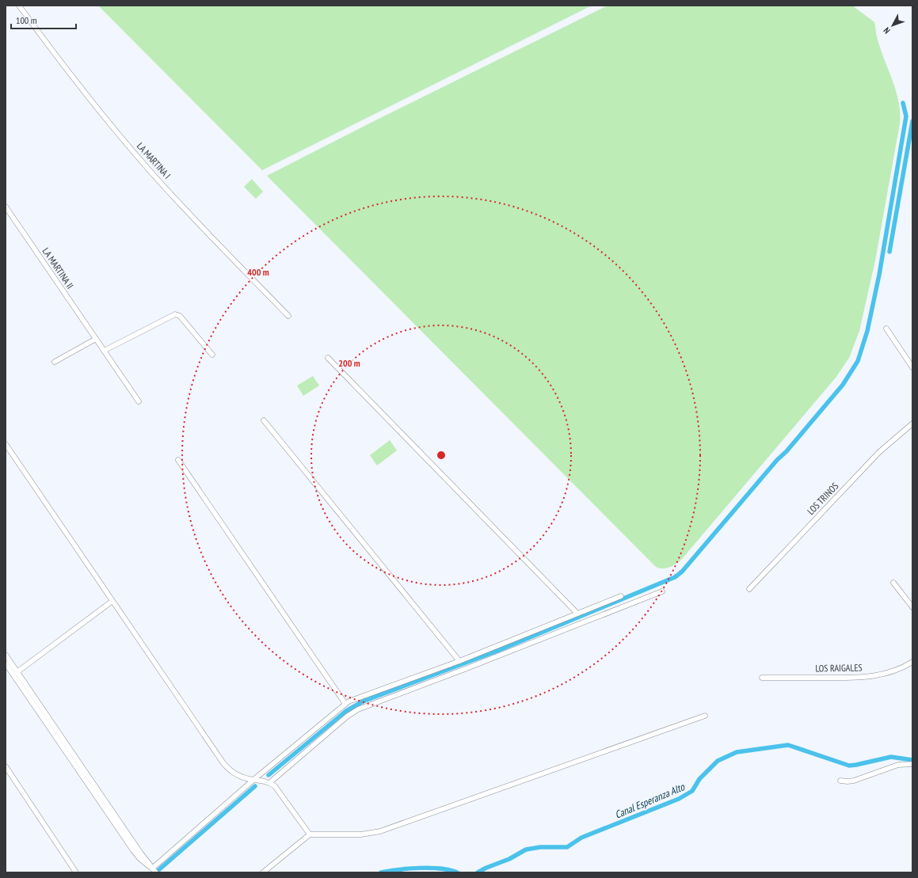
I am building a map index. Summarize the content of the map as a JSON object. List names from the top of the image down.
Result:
{
  "streets": {
    "street": [
      "LA MARTINA I",
      "LA MARTINA II",
      "LOS TRINOS",
      "LOS RAIGALES"
    ]
  },
  "water": ["Canal Esperanza Alto"],
  "scale_bar": "100 m",
  "north": "bottom left",
  "rings": ["400 m", "200 m"]
}
